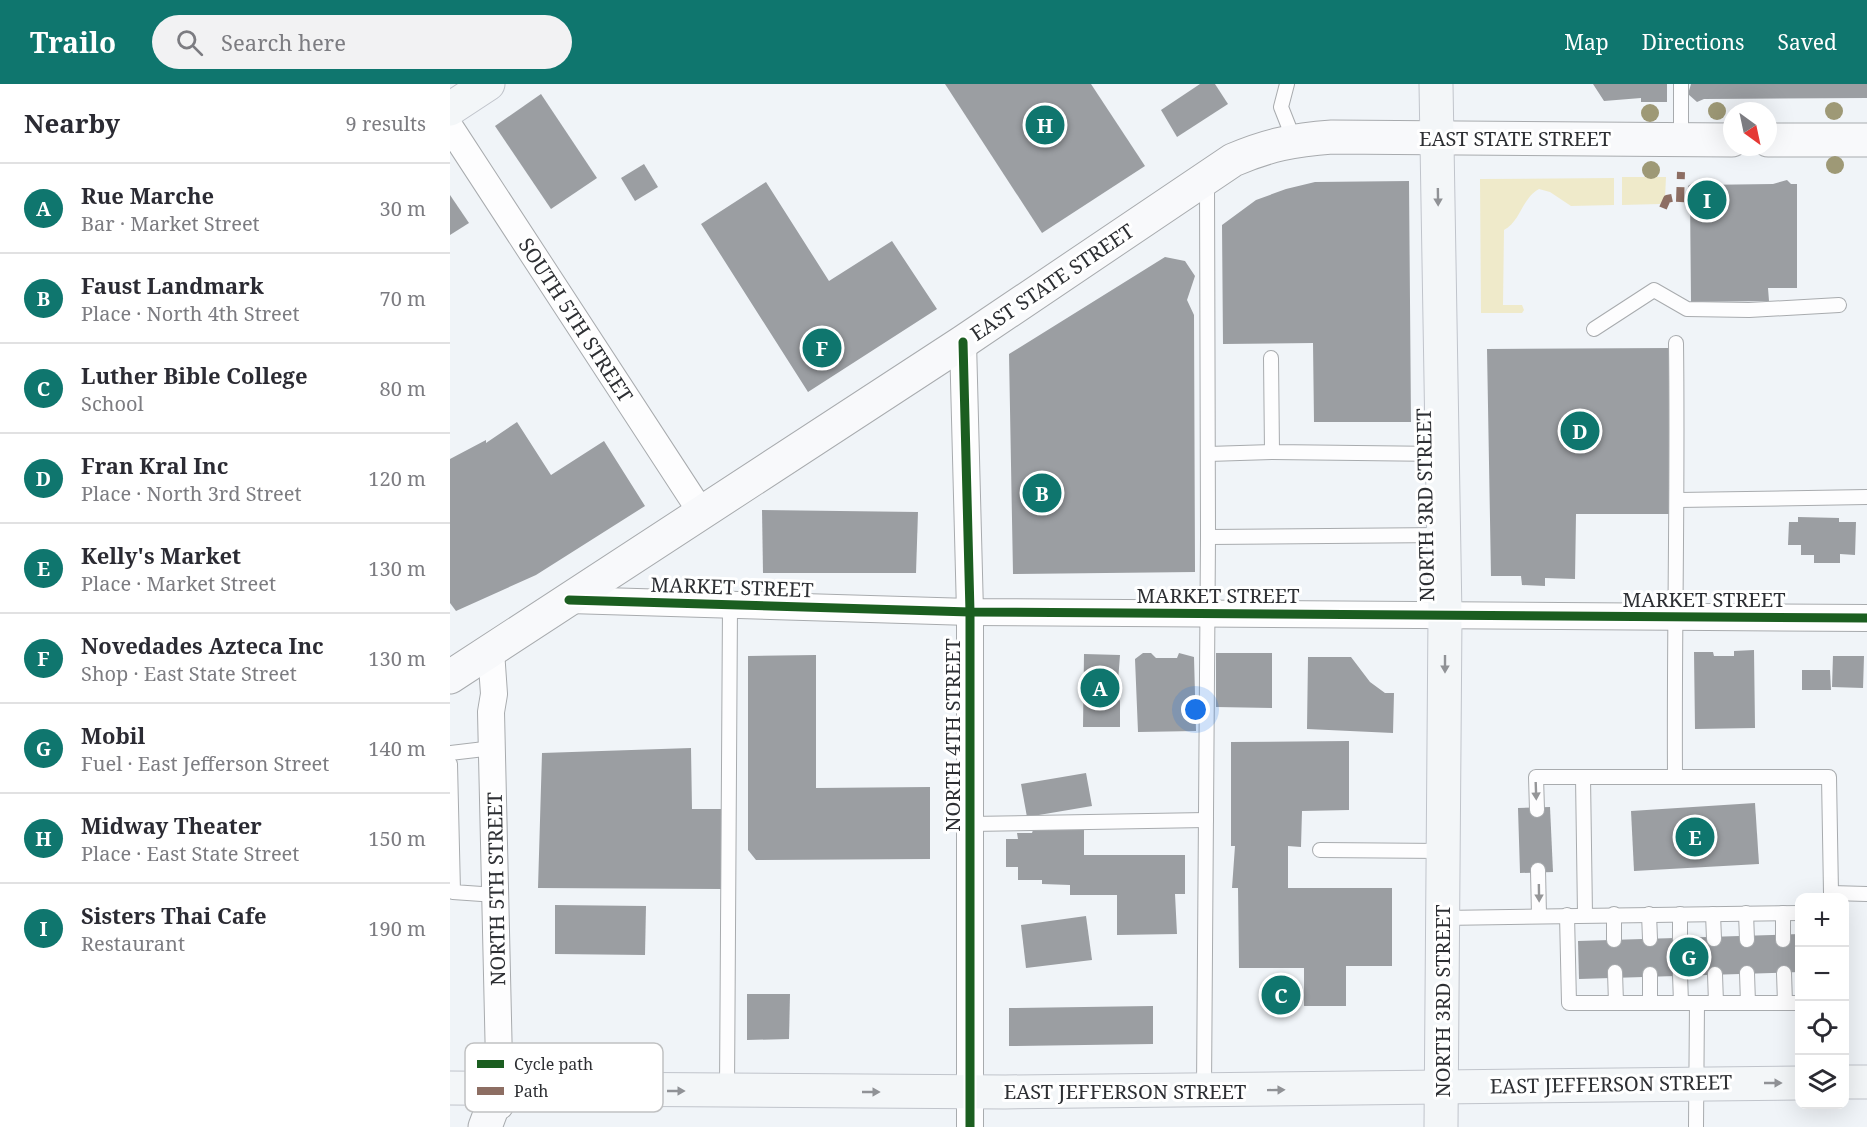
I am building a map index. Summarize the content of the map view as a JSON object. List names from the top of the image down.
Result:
{
  "streets": {
    "main road": ["EAST STATE STREET", "NORTH 3RD STREET", "EAST JEFFERSON STREET"],
    "street": [
      "SOUTH 5TH STREET",
      "MARKET STREET",
      "NORTH 4TH STREET",
      "NORTH 5TH STREET"
    ]
  },
  "crossings": [
    ["EAST STATE STREET", "SOUTH 5TH STREET"],
    ["EAST STATE STREET", "NORTH 3RD STREET"],
    ["EAST STATE STREET", "MARKET STREET"],
    ["EAST STATE STREET", "NORTH 4TH STREET"],
    ["EAST STATE STREET", "NORTH 5TH STREET"],
    ["NORTH 3RD STREET", "MARKET STREET"],
    ["NORTH 3RD STREET", "EAST JEFFERSON STREET"],
    ["MARKET STREET", "NORTH 4TH STREET"],
    ["NORTH 4TH STREET", "EAST JEFFERSON STREET"]
  ],
  "one_way": ["NORTH 3RD STREET", "EAST JEFFERSON STREET"],
  "legend": ["Cycle path", "Path"],
  "north": "bottom right",
  "page": {
    "header": "Trailo",
    "search": "Search here",
    "nav": ["Map", "Directions", "Saved"],
    "heading": ["Nearby", "9 results"],
    "pins": [
      "H",
      "I",
      "F",
      "D",
      "B",
      "A",
      "E",
      "G",
      "C"
    ],
    "list": [
      {
        "mark": "A",
        "name": "Rue Marche",
        "note": "Bar · Market Street",
        "value": "30 m"
      },
      {
        "mark": "B",
        "name": "Faust Landmark",
        "note": "Place · North 4th Street",
        "value": "70 m"
      },
      {
        "mark": "C",
        "name": "Luther Bible College",
        "note": "School",
        "value": "80 m"
      },
      {
        "mark": "D",
        "name": "Fran Kral Inc",
        "note": "Place · North 3rd Street",
        "value": "120 m"
      },
      {
        "mark": "E",
        "name": "Kelly's Market",
        "note": "Place · Market Street",
        "value": "130 m"
      },
      {
        "mark": "F",
        "name": "Novedades Azteca Inc",
        "note": "Shop · East State Street",
        "value": "130 m"
      },
      {
        "mark": "G",
        "name": "Mobil",
        "note": "Fuel · East Jefferson Street",
        "value": "140 m"
      },
      {
        "mark": "H",
        "name": "Midway Theater",
        "note": "Place · East State Street",
        "value": "150 m"
      },
      {
        "mark": "I",
        "name": "Sisters Thai Cafe",
        "note": "Restaurant",
        "value": "190 m"
      }
    ],
    "map_buttons": ["+", "−"]
  }
}
